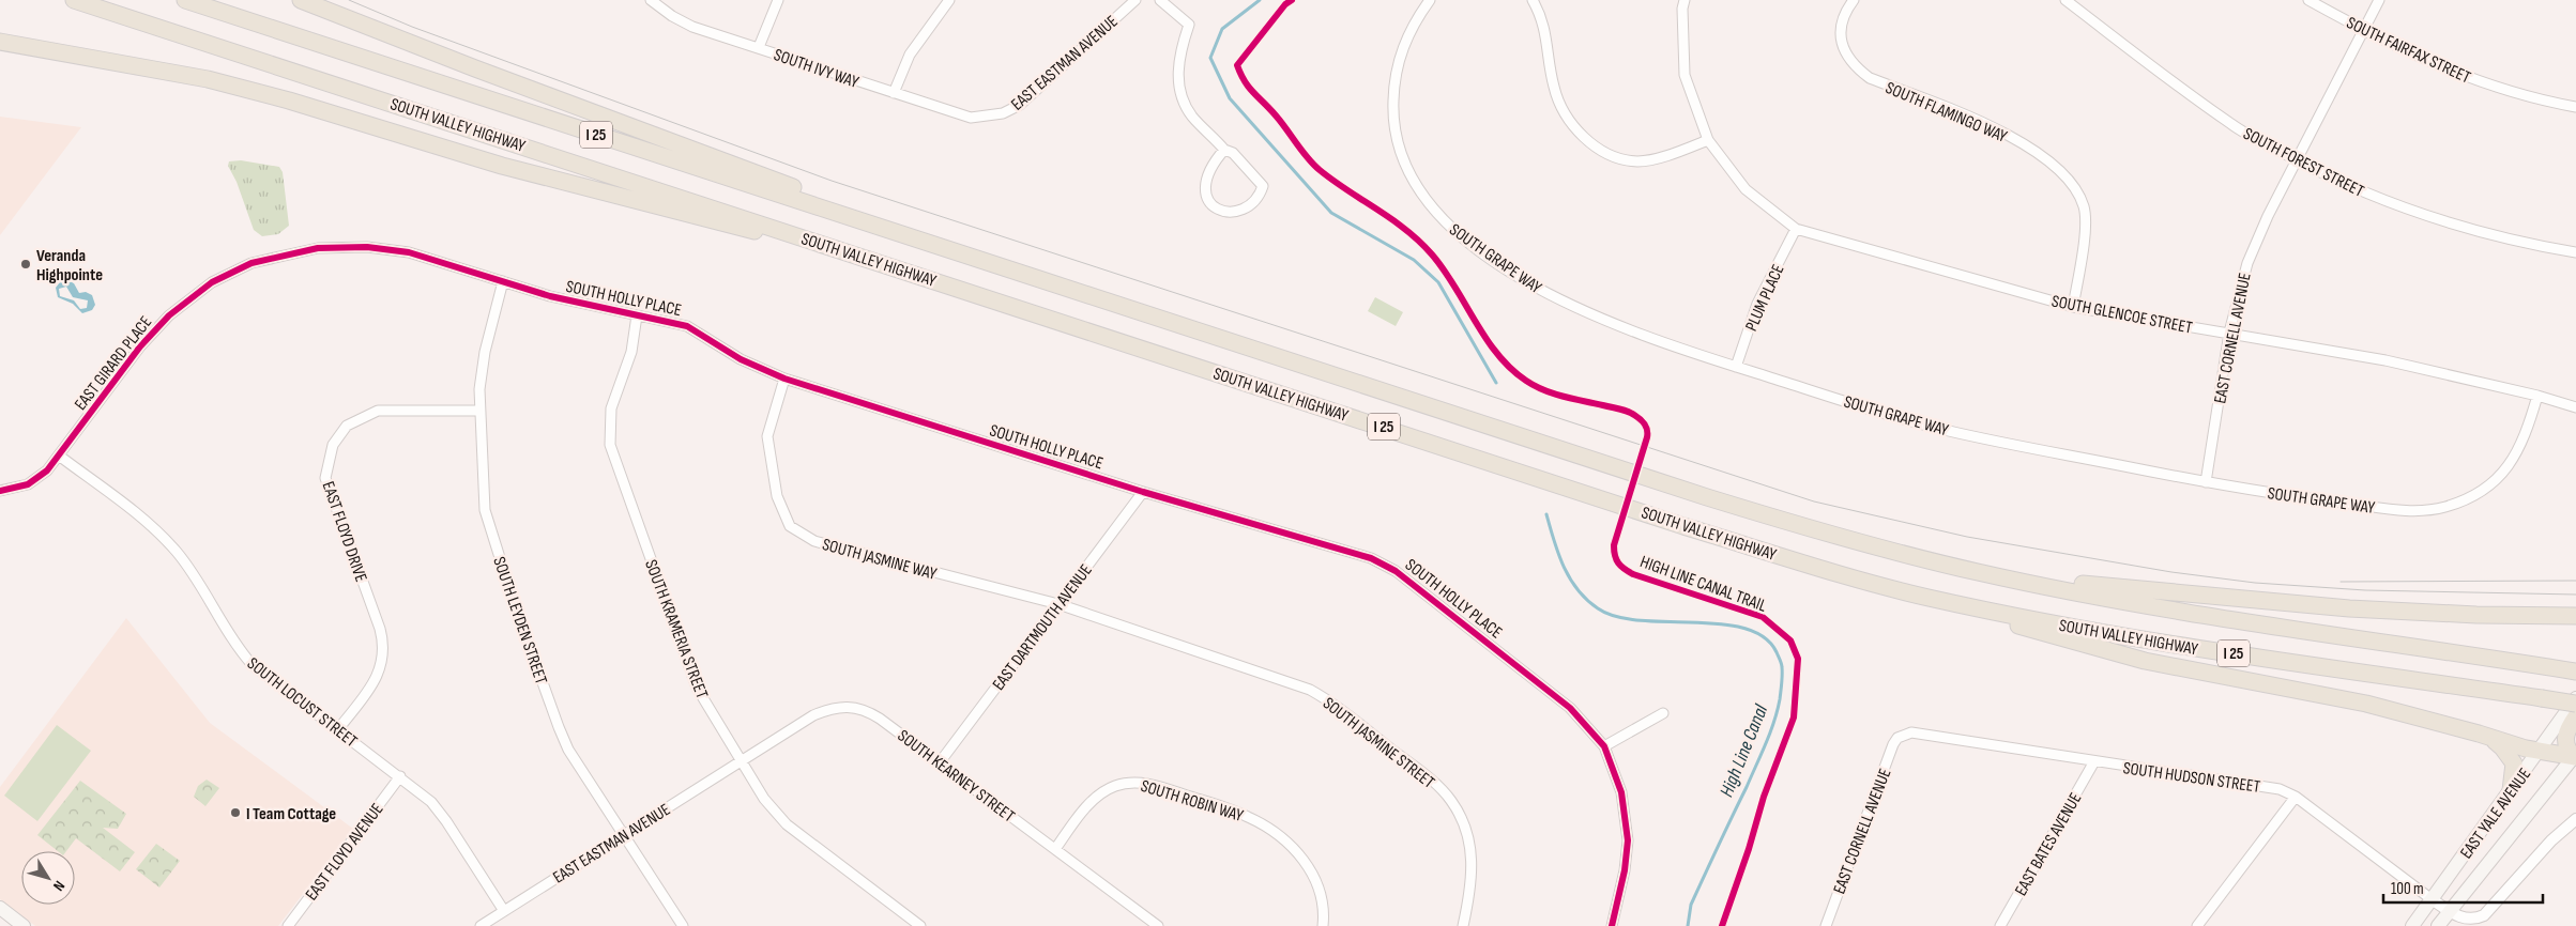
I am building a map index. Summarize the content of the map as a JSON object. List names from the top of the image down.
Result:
{
  "streets": {
    "highway": ["SOUTH VALLEY HIGHWAY", "I 25"],
    "main road": ["EAST YALE AVENUE"],
    "street": [
      "SOUTH FAIRFAX STREET",
      "EAST EASTMAN AVENUE",
      "SOUTH IVY WAY",
      "SOUTH FLAMINGO WAY",
      "SOUTH FOREST STREET",
      "SOUTH GRAPE WAY",
      "SOUTH HOLLY PLACE",
      "PLUM PLACE",
      "SOUTH GLENCOE STREET",
      "EAST CORNELL AVENUE",
      "EAST GIRARD PLACE",
      "EAST FLOYD DRIVE",
      "SOUTH JASMINE WAY",
      "SOUTH LEYDEN STREET",
      "EAST DARTMOUTH AVENUE",
      "SOUTH KRAMERIA STREET",
      "SOUTH LOCUST STREET",
      "SOUTH JASMINE STREET",
      "SOUTH KEARNEY STREET",
      "SOUTH HUDSON STREET",
      "SOUTH ROBIN WAY",
      "EAST BATES AVENUE",
      "EAST FLOYD AVENUE"
    ],
    "cycle path": ["HIGH LINE CANAL TRAIL"]
  },
  "crossings": [
    ["SOUTH FAIRFAX STREET", "EAST CORNELL AVENUE"],
    ["EAST EASTMAN AVENUE", "SOUTH IVY WAY"],
    ["EAST EASTMAN AVENUE", "SOUTH LEYDEN STREET"],
    ["EAST EASTMAN AVENUE", "SOUTH KRAMERIA STREET"],
    ["EAST EASTMAN AVENUE", "SOUTH LOCUST STREET"],
    ["EAST EASTMAN AVENUE", "SOUTH KEARNEY STREET"],
    ["SOUTH FLAMINGO WAY", "SOUTH GLENCOE STREET"],
    ["SOUTH FOREST STREET", "EAST CORNELL AVENUE"],
    ["SOUTH GRAPE WAY", "PLUM PLACE"],
    ["SOUTH GRAPE WAY", "SOUTH GLENCOE STREET"],
    ["SOUTH GRAPE WAY", "EAST CORNELL AVENUE"],
    ["SOUTH HOLLY PLACE", "EAST GIRARD PLACE"],
    ["SOUTH HOLLY PLACE", "SOUTH JASMINE WAY"],
    ["SOUTH HOLLY PLACE", "SOUTH LEYDEN STREET"],
    ["SOUTH HOLLY PLACE", "EAST DARTMOUTH AVENUE"],
    ["SOUTH HOLLY PLACE", "SOUTH KRAMERIA STREET"],
    ["PLUM PLACE", "SOUTH GLENCOE STREET"],
    ["SOUTH GLENCOE STREET", "EAST CORNELL AVENUE"],
    ["EAST CORNELL AVENUE", "SOUTH HUDSON STREET"],
    ["EAST GIRARD PLACE", "SOUTH LOCUST STREET"],
    ["EAST FLOYD DRIVE", "SOUTH LEYDEN STREET"],
    ["EAST FLOYD DRIVE", "SOUTH LOCUST STREET"],
    ["SOUTH JASMINE WAY", "EAST DARTMOUTH AVENUE"],
    ["SOUTH JASMINE WAY", "SOUTH JASMINE STREET"],
    ["EAST DARTMOUTH AVENUE", "SOUTH JASMINE STREET"],
    ["EAST DARTMOUTH AVENUE", "SOUTH KEARNEY STREET"],
    ["SOUTH KRAMERIA STREET", "SOUTH KEARNEY STREET"],
    ["SOUTH LOCUST STREET", "EAST FLOYD AVENUE"],
    ["SOUTH KEARNEY STREET", "SOUTH ROBIN WAY"],
    ["SOUTH HUDSON STREET", "EAST YALE AVENUE"],
    ["SOUTH HUDSON STREET", "EAST BATES AVENUE"]
  ],
  "water": ["High Line Canal"],
  "places": ["Veranda Highpointe", "I Team Cottage"],
  "scale_bar": "100 m",
  "north": "bottom right"
}
